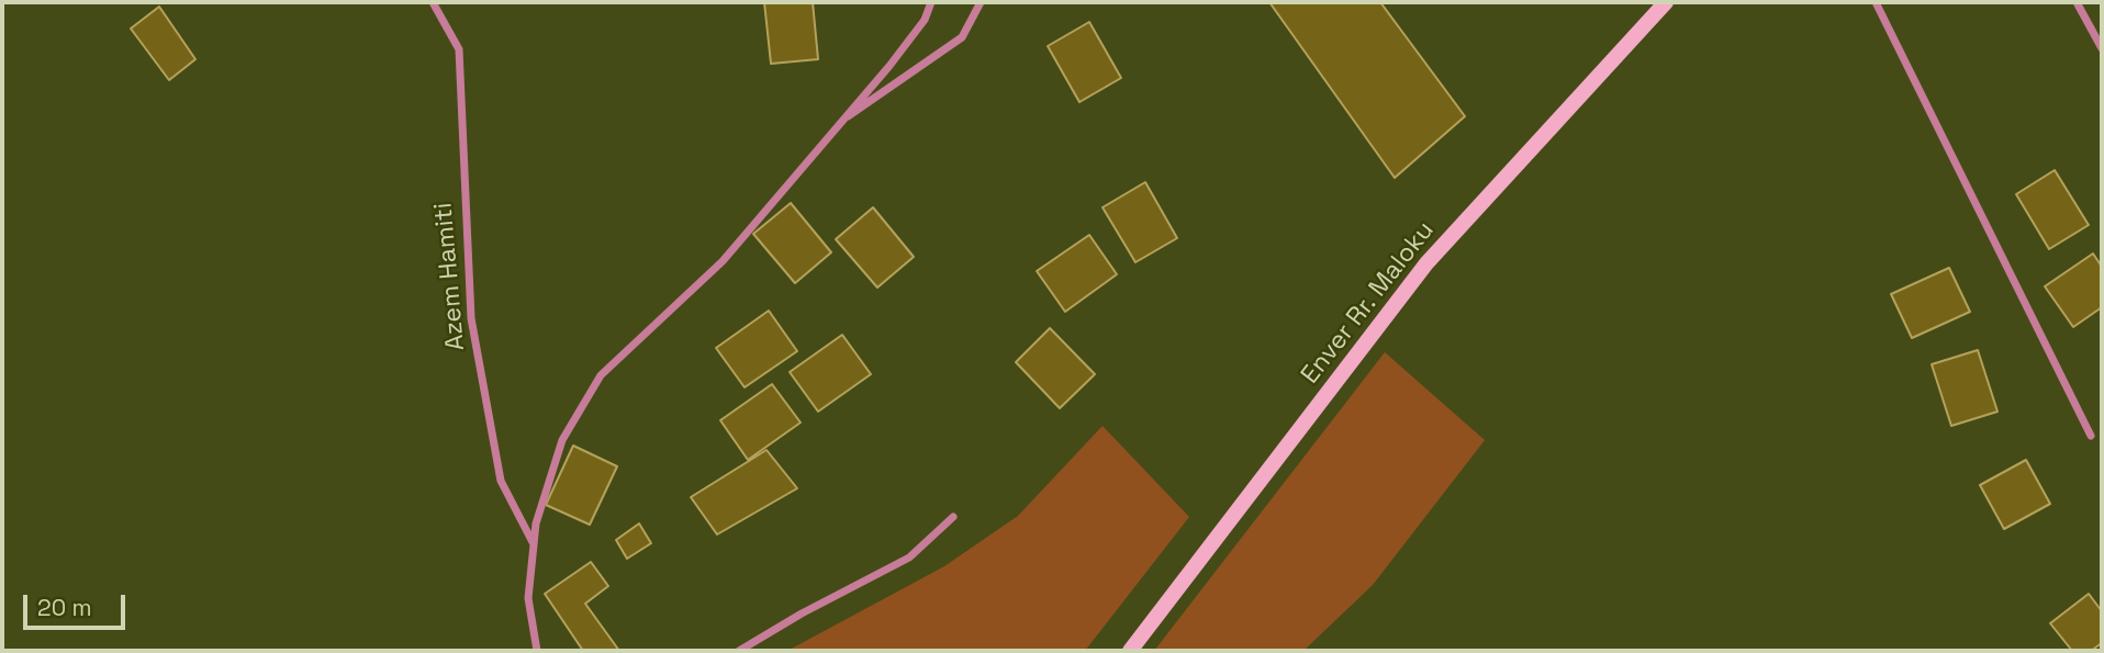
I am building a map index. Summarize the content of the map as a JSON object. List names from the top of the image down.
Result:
{
  "streets": {
    "main road": ["Enver Rr. Maloku"],
    "street": ["Azem Hamiti"]
  },
  "scale_bar": "20 m"
}
